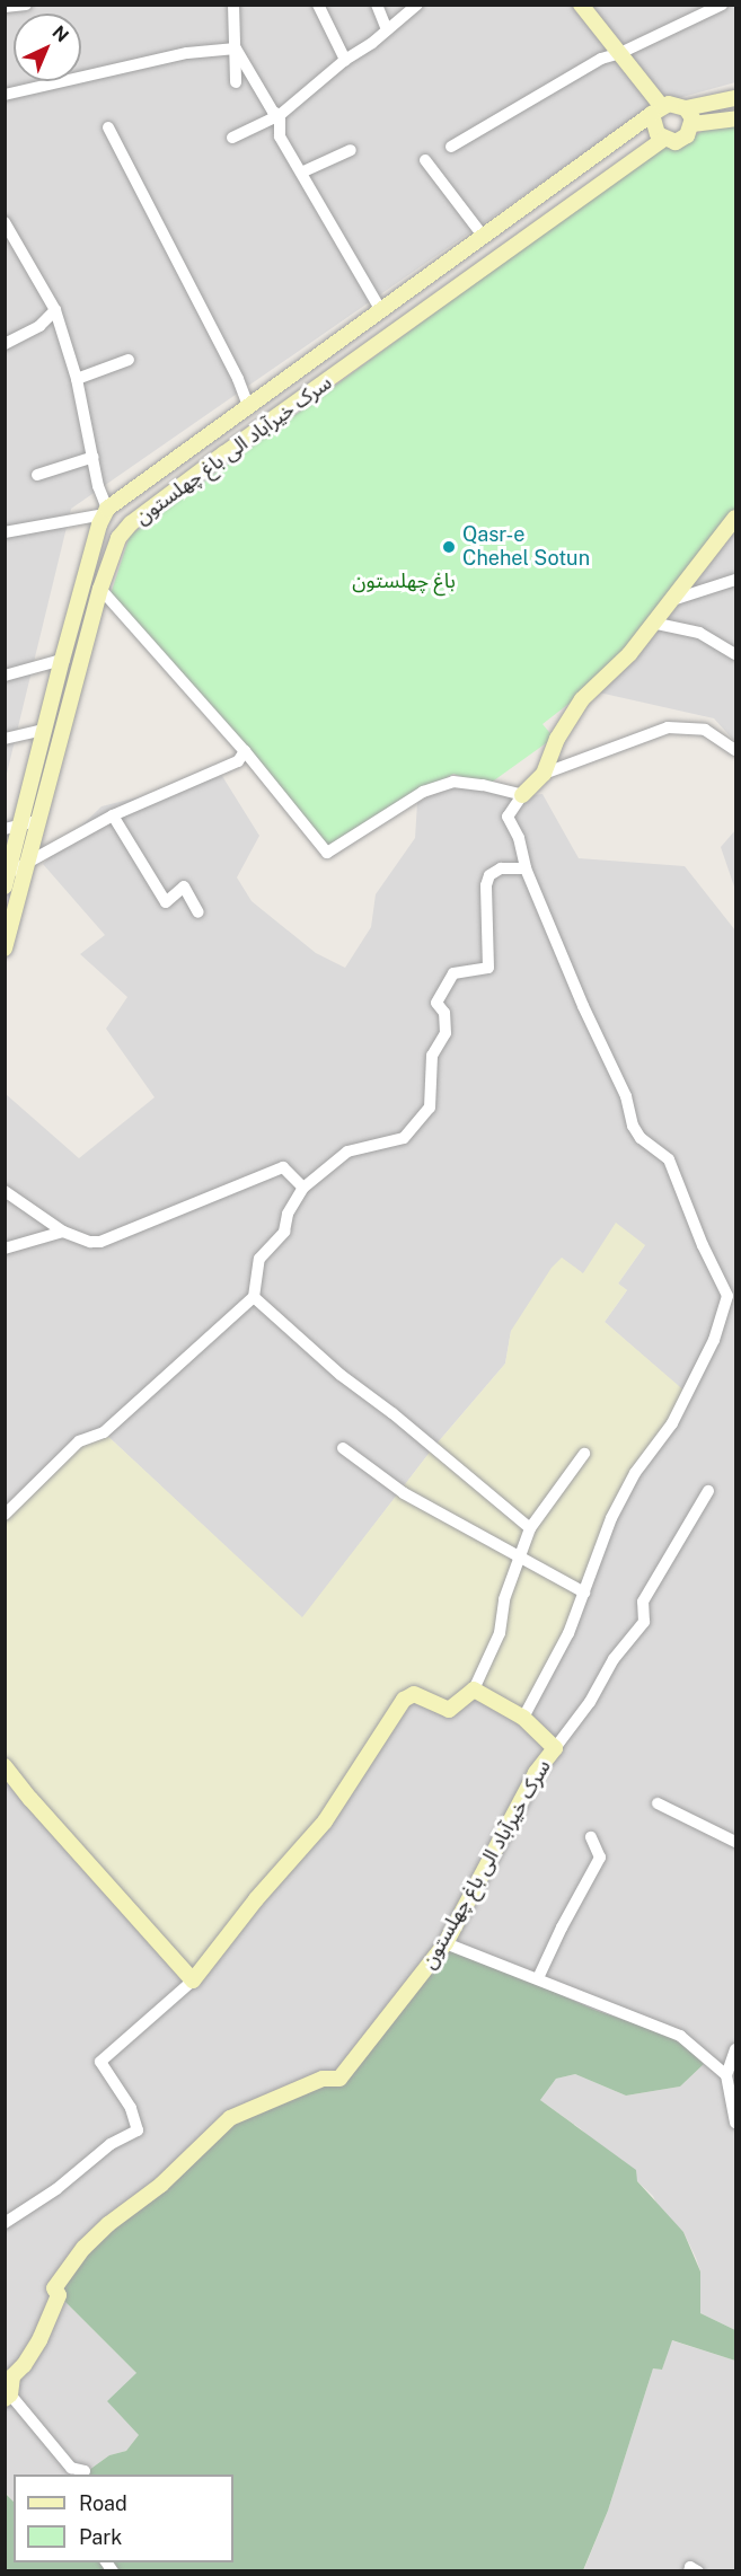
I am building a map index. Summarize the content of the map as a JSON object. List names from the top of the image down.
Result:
{
  "streets": {
    "main road": ["سرک خیرآباد الی باغ چهلستون"]
  },
  "parks": ["باغ چهلستون"],
  "places": ["Qasr-e Chehel Sotun"],
  "legend": ["Road", "Park"],
  "north": "top right"
}
